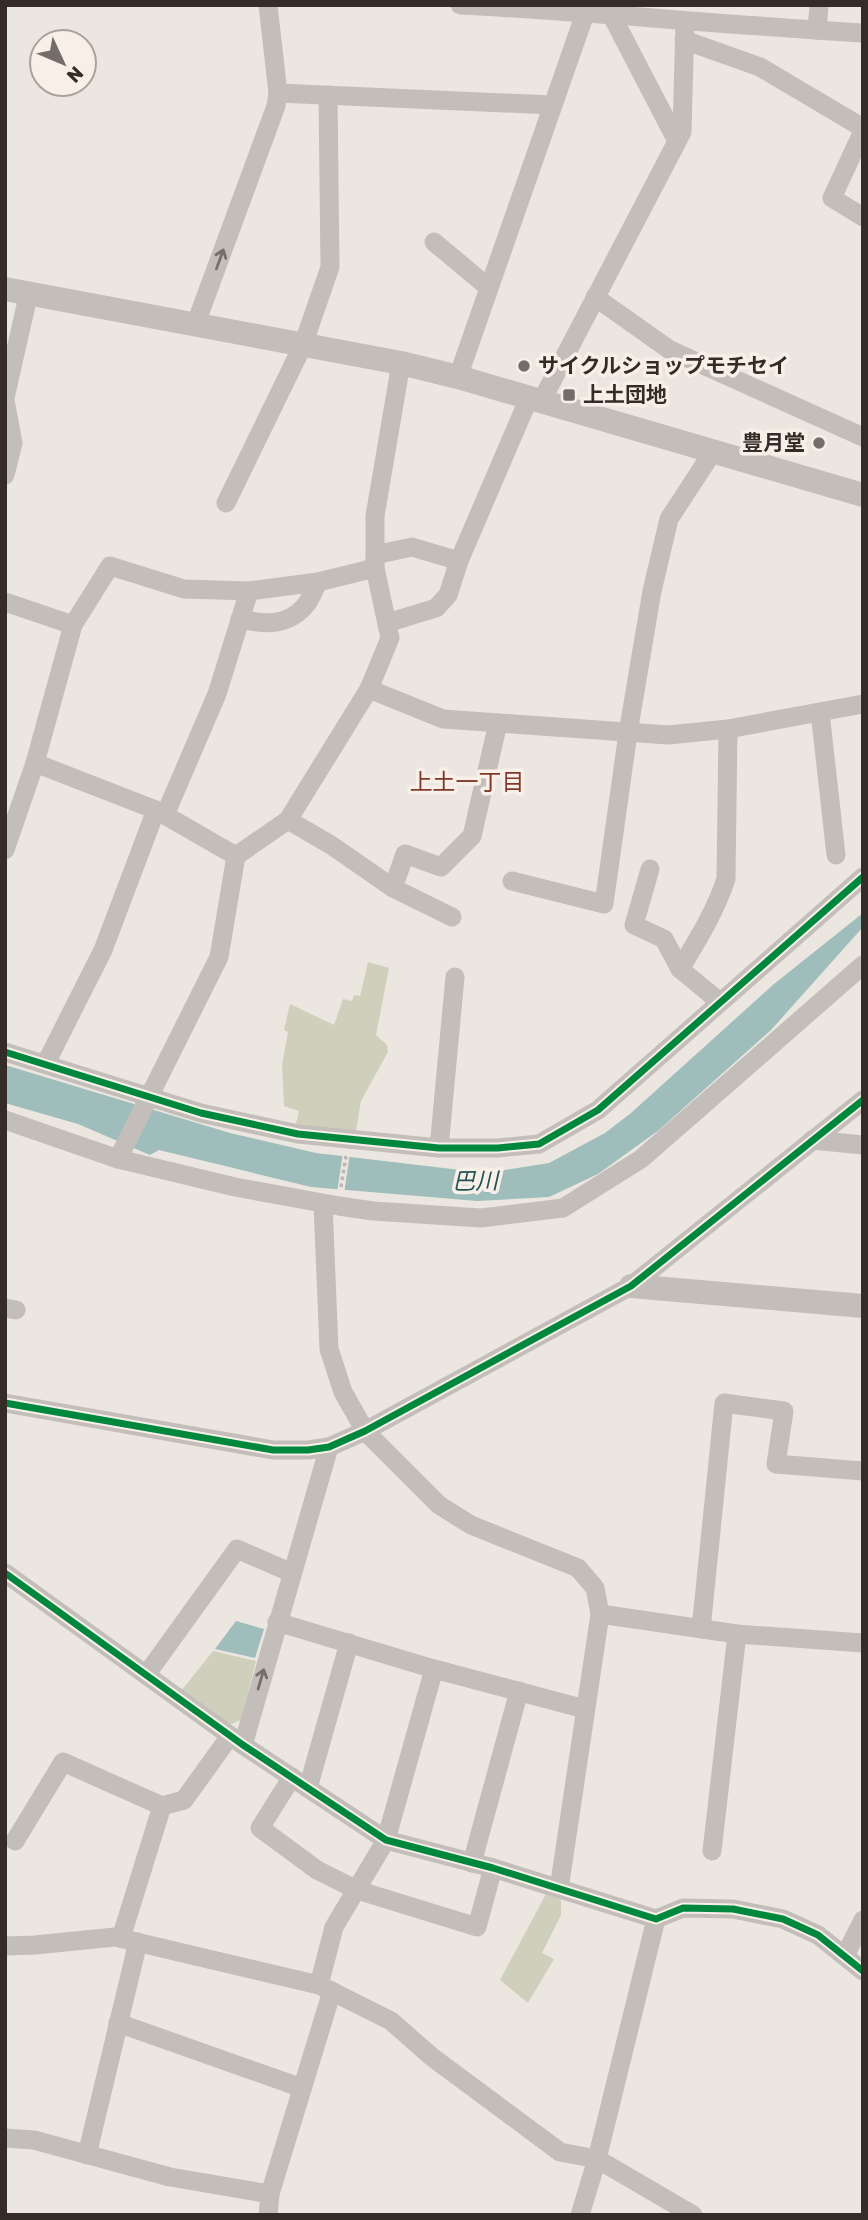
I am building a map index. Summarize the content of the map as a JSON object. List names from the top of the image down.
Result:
{
  "districts": ["上土一丁目"],
  "water": ["巴川"],
  "places": {
    "other": ["サイクルショップモチセイ", "豊月堂"],
    "transit": ["上土団地"]
  },
  "north": "bottom right"
}
